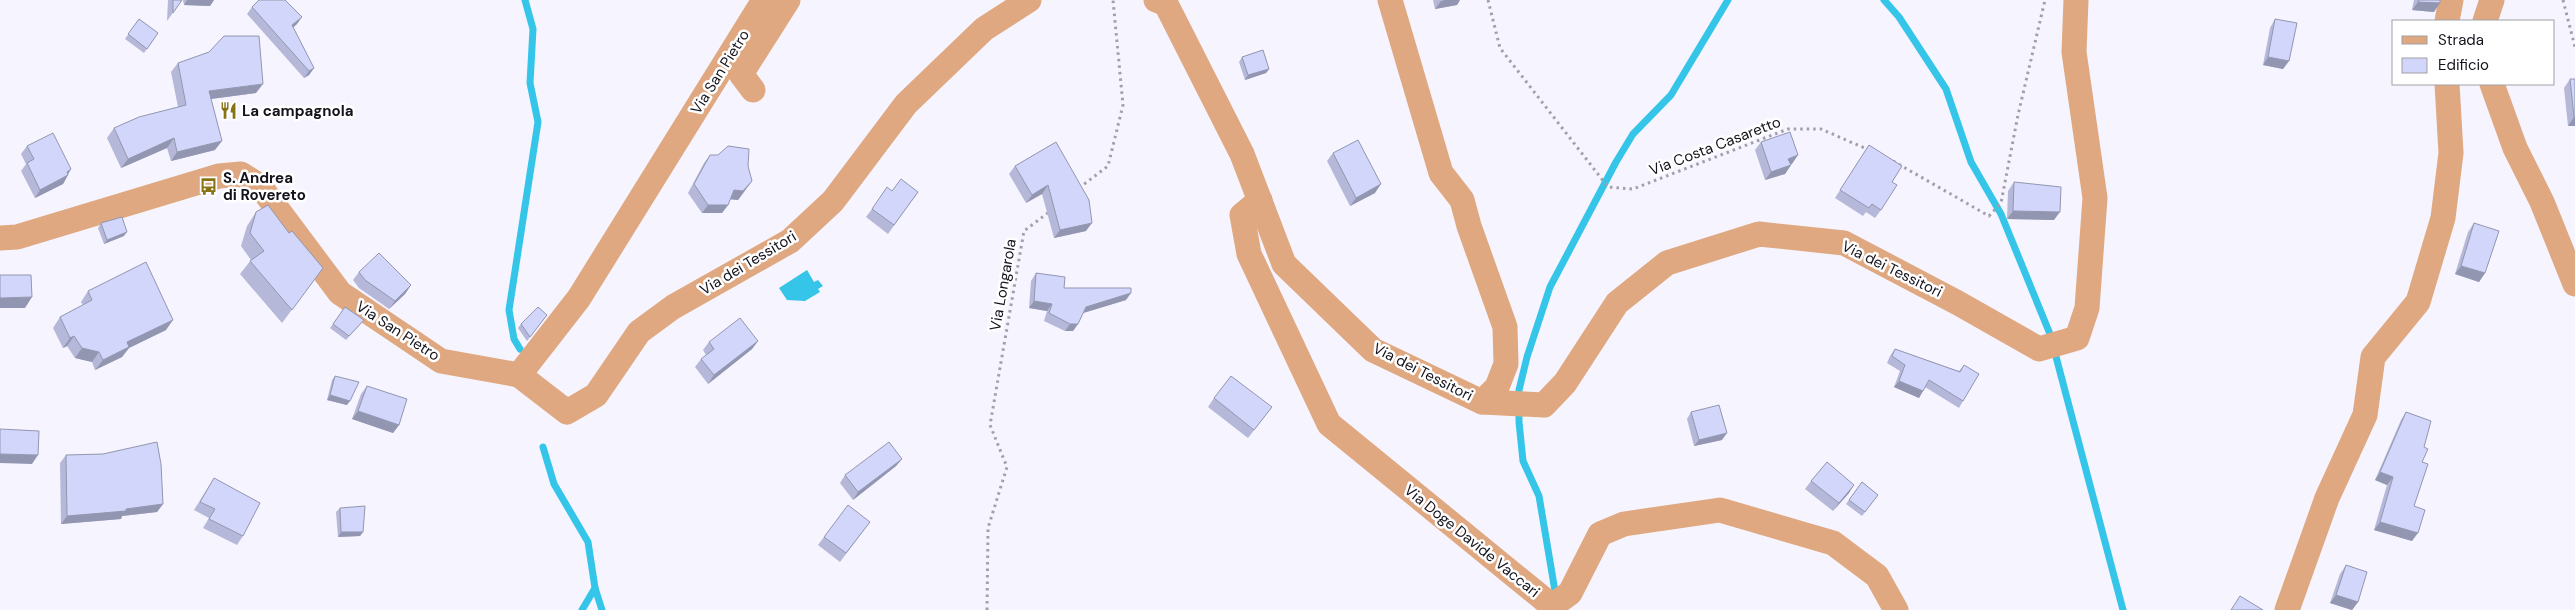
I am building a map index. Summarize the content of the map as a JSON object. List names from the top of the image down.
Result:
{
  "streets": {
    "street": ["Via San Pietro", "Via dei Tessitori", "Via Doge Davide Vaccari"],
    "path": ["Via Costa Casaretto", "Via Longarola"]
  },
  "crossings": [
    ["Via San Pietro", "Via dei Tessitori"],
    ["Via dei Tessitori", "Via Doge Davide Vaccari"]
  ],
  "places": {
    "restaurant": ["La campagnola"],
    "bus stop": ["S. Andrea di Rovereto"]
  },
  "legend": ["Strada", "Edificio"]
}
